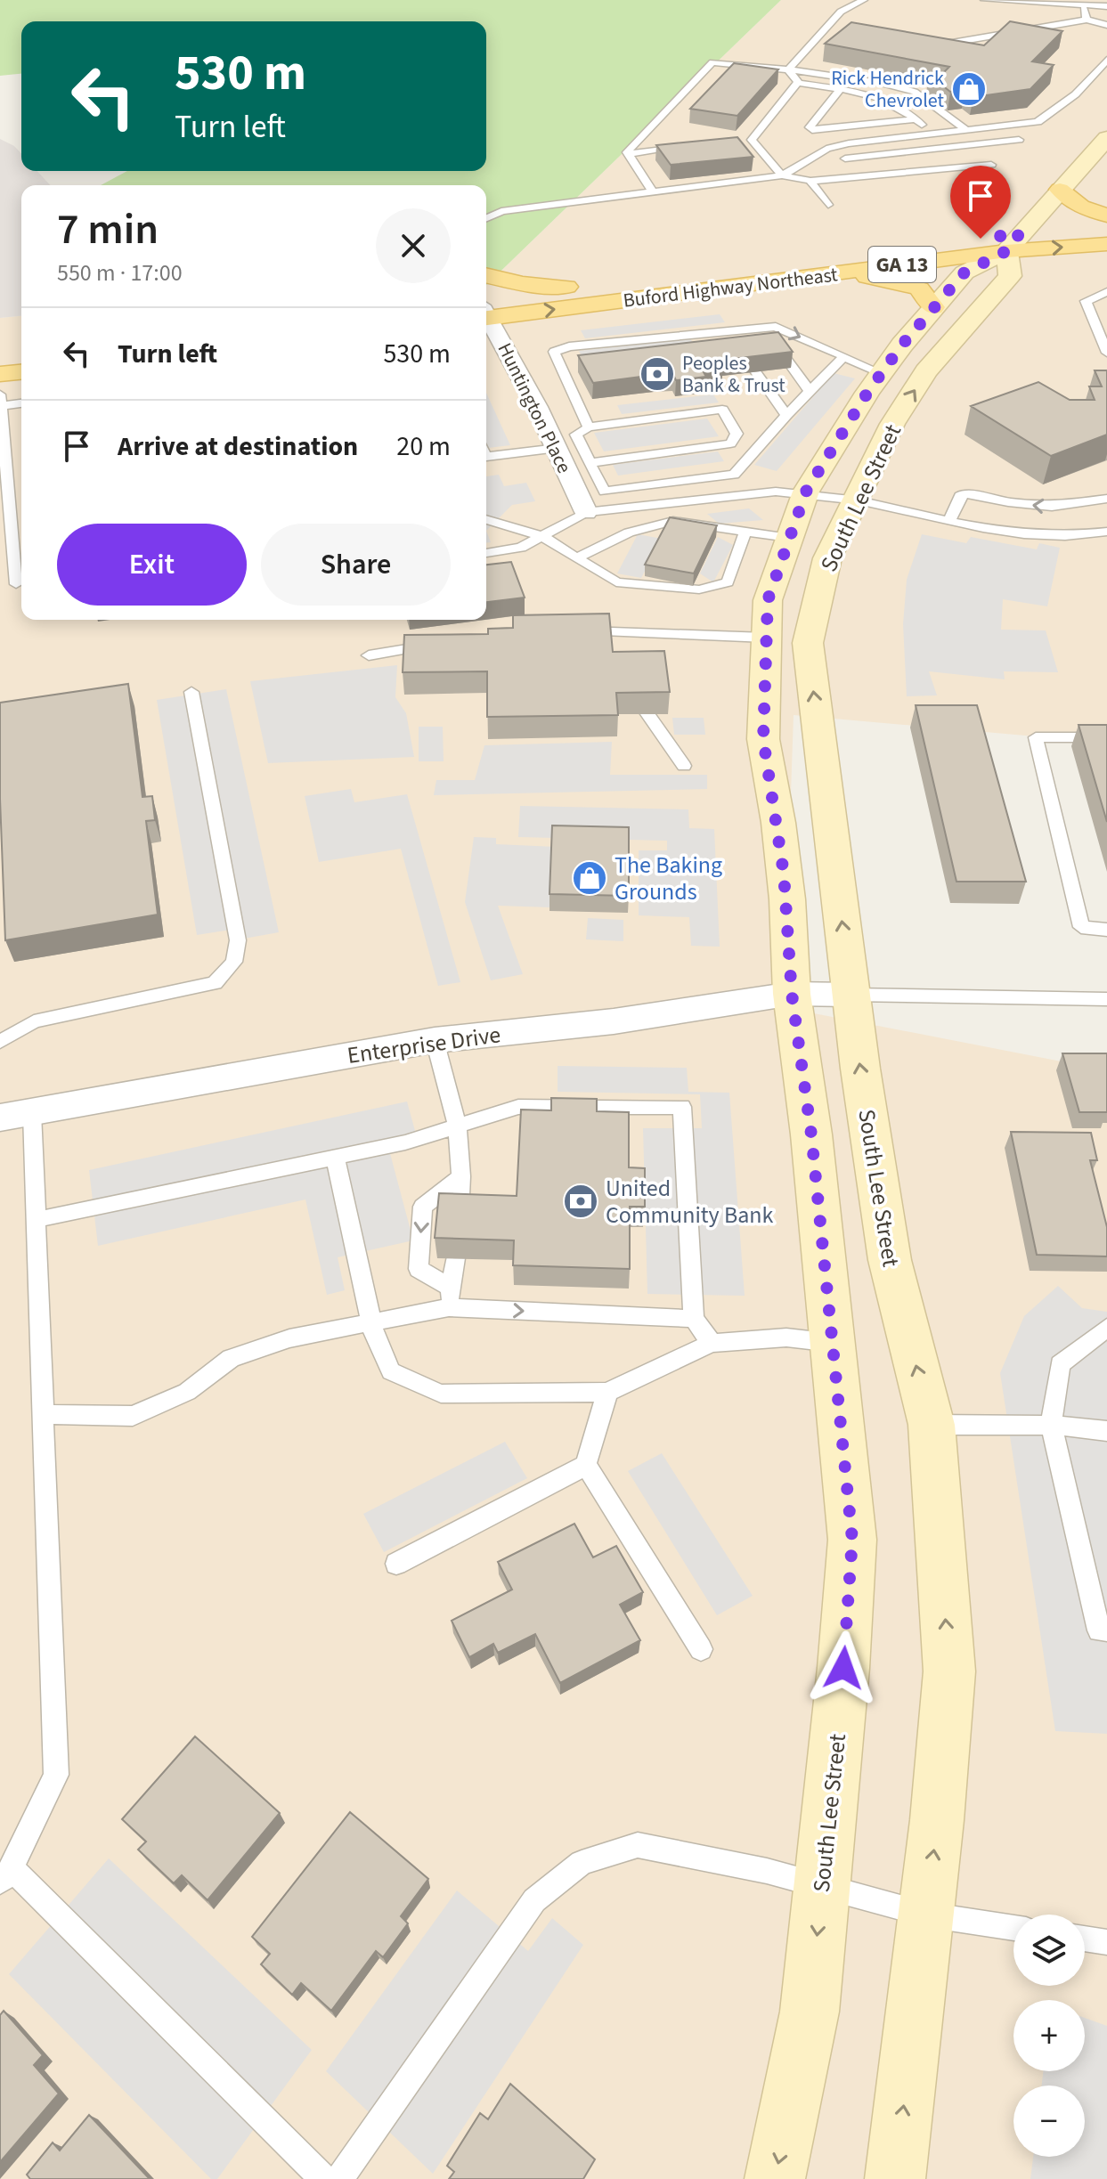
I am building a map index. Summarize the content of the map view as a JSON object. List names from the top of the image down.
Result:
{
  "streets": {
    "main road": ["GA 13", "Buford Highway Northeast", "South Lee Street"],
    "street": ["Huntington Place", "Enterprise Drive"]
  },
  "crossings": [
    ["GA 13", "Buford Highway Northeast"],
    ["GA 13", "South Lee Street"],
    ["Buford Highway Northeast", "South Lee Street"],
    ["South Lee Street", "Enterprise Drive"]
  ],
  "places": {
    "shop": ["Rick Hendrick Chevrolet", "The Baking Grounds"],
    "bank": ["Peoples Bank & Trust", "United Community Bank"]
  },
  "page": {
    "turn": ["530 m", "Turn left"],
    "heading": ["7 min", "550 m · 17:00"],
    "list": [
      {
        "name": "Turn left",
        "value": "530 m"
      },
      {
        "name": "Arrive at destination",
        "value": "20 m"
      }
    ],
    "buttons": ["Exit", "Share"],
    "map_buttons": ["+", "−"]
  }
}
